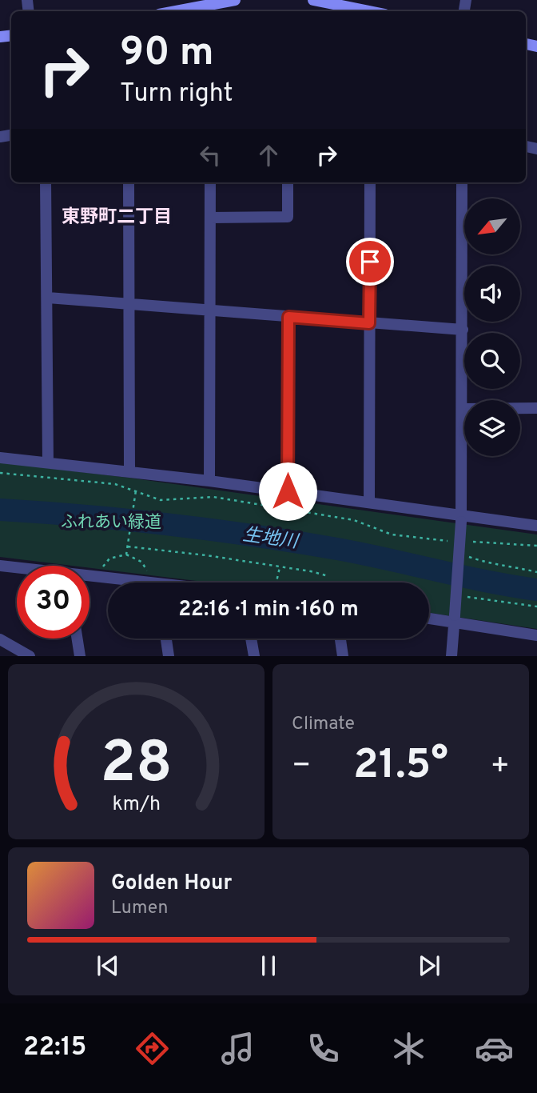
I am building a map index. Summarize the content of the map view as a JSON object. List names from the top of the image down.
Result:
{
  "districts": ["東野町二丁目"],
  "water": ["生地川"],
  "parks": ["ふれあい緑道"],
  "north": "bottom left",
  "page": {
    "turn": ["90 m", "Turn right"],
    "limit": "30",
    "trip": "22:16 · 1 min · 160 m",
    "tile": "Climate",
    "heat": ["−", "21.5°", "+"],
    "song": ["Golden Hour", "Lumen"],
    "tabs": "22:15",
    "gauge": ["28", "km/h"]
  }
}
